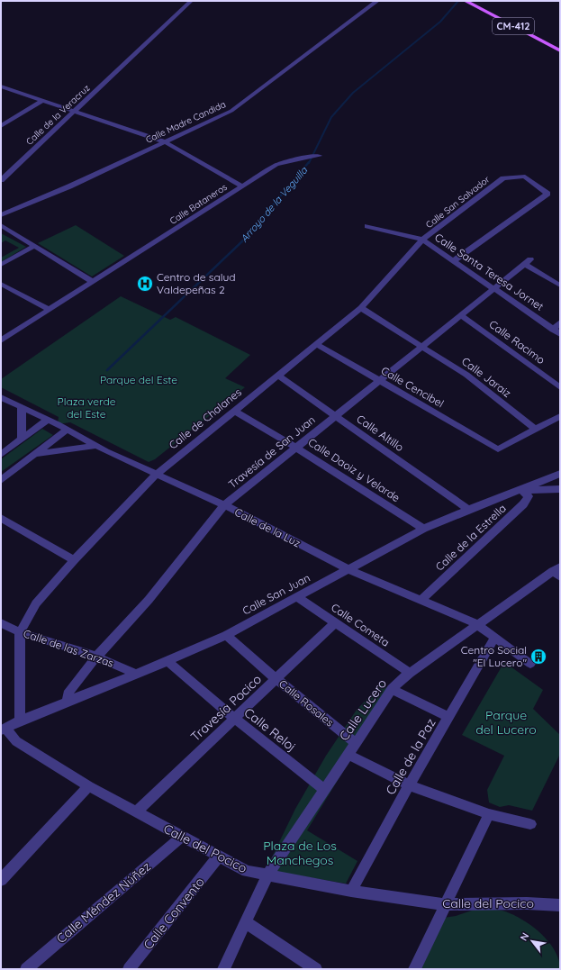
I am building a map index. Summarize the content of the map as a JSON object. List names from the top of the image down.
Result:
{
  "streets": {
    "main road": ["CM-412"],
    "street": [
      "Calle de la Veracruz",
      "Calle Madre Candida",
      "Calle San Salvador",
      "Calle Bataneros",
      "Calle Santa Teresa Jornet",
      "Calle Racimo",
      "Calle Jaraiz",
      "Calle Cencibel",
      "Calle de Chalanes",
      "Calle Altillo",
      "Travesía de San Juan",
      "Calle Daoiz y Velarde",
      "Calle de la Luz",
      "Calle de la Estrella",
      "Calle San Juan",
      "Calle Cometa",
      "Calle de las Zarzas",
      "Calle Rosales",
      "Travesía Pocico",
      "Calle Lucero",
      "Calle Reloj",
      "Calle de la Paz",
      "Calle del Pocico",
      "Calle Méndez Núñez",
      "Calle Convento"
    ]
  },
  "crossings": [
    ["Calle San Salvador", "Calle Santa Teresa Jornet"],
    ["Calle San Salvador", "Calle de Chalanes"],
    ["Calle Santa Teresa Jornet", "Calle de Chalanes"],
    ["Calle Santa Teresa Jornet", "Travesía de San Juan"],
    ["Calle Racimo", "Travesía de San Juan"],
    ["Calle Jaraiz", "Calle Cencibel"],
    ["Calle Jaraiz", "Calle de Chalanes"],
    ["Calle Jaraiz", "Travesía de San Juan"],
    ["Calle Cencibel", "Calle de Chalanes"],
    ["Calle Cencibel", "Travesía de San Juan"],
    ["Calle de Chalanes", "Calle Altillo"],
    ["Calle de Chalanes", "Calle Daoiz y Velarde"],
    ["Calle de Chalanes", "Calle de la Luz"],
    ["Calle de Chalanes", "Calle de las Zarzas"],
    ["Calle Altillo", "Travesía de San Juan"],
    ["Calle Altillo", "Calle San Juan"],
    ["Travesía de San Juan", "Calle Daoiz y Velarde"],
    ["Travesía de San Juan", "Calle de la Luz"],
    ["Travesía de San Juan", "Calle San Juan"],
    ["Travesía de San Juan", "Calle de las Zarzas"],
    ["Calle Daoiz y Velarde", "Calle San Juan"],
    ["Calle de la Luz", "Calle de la Estrella"],
    ["Calle de la Luz", "Calle San Juan"],
    ["Calle de la Luz", "Calle Lucero"],
    ["Calle de la Luz", "Calle de la Paz"],
    ["Calle de la Estrella", "Calle San Juan"],
    ["Calle San Juan", "Calle Cometa"],
    ["Calle San Juan", "Calle de las Zarzas"],
    ["Calle San Juan", "Calle Rosales"],
    ["Calle San Juan", "Calle Reloj"],
    ["Calle San Juan", "Calle del Pocico"],
    ["Calle Cometa", "Travesía Pocico"],
    ["Calle Cometa", "Calle Lucero"],
    ["Calle Rosales", "Travesía Pocico"],
    ["Calle Rosales", "Calle Lucero"],
    ["Travesía Pocico", "Calle Reloj"],
    ["Travesía Pocico", "Calle del Pocico"],
    ["Calle Lucero", "Calle Reloj"],
    ["Calle Lucero", "Calle del Pocico"],
    ["Calle de la Paz", "Calle del Pocico"],
    ["Calle del Pocico", "Calle Méndez Núñez"],
    ["Calle del Pocico", "Calle Convento"]
  ],
  "water": ["Arroyo de la Veguilla"],
  "parks": [
    "Parque del Este",
    "Plaza verde del Este",
    "Parque del Lucero",
    "Plaza de Los Manchegos"
  ],
  "places": {
    "hospital": ["Centro de salud Valdepeñas 2"],
    "building": ["Centro Social \"El Lucero\""]
  },
  "north": "top left"
}
